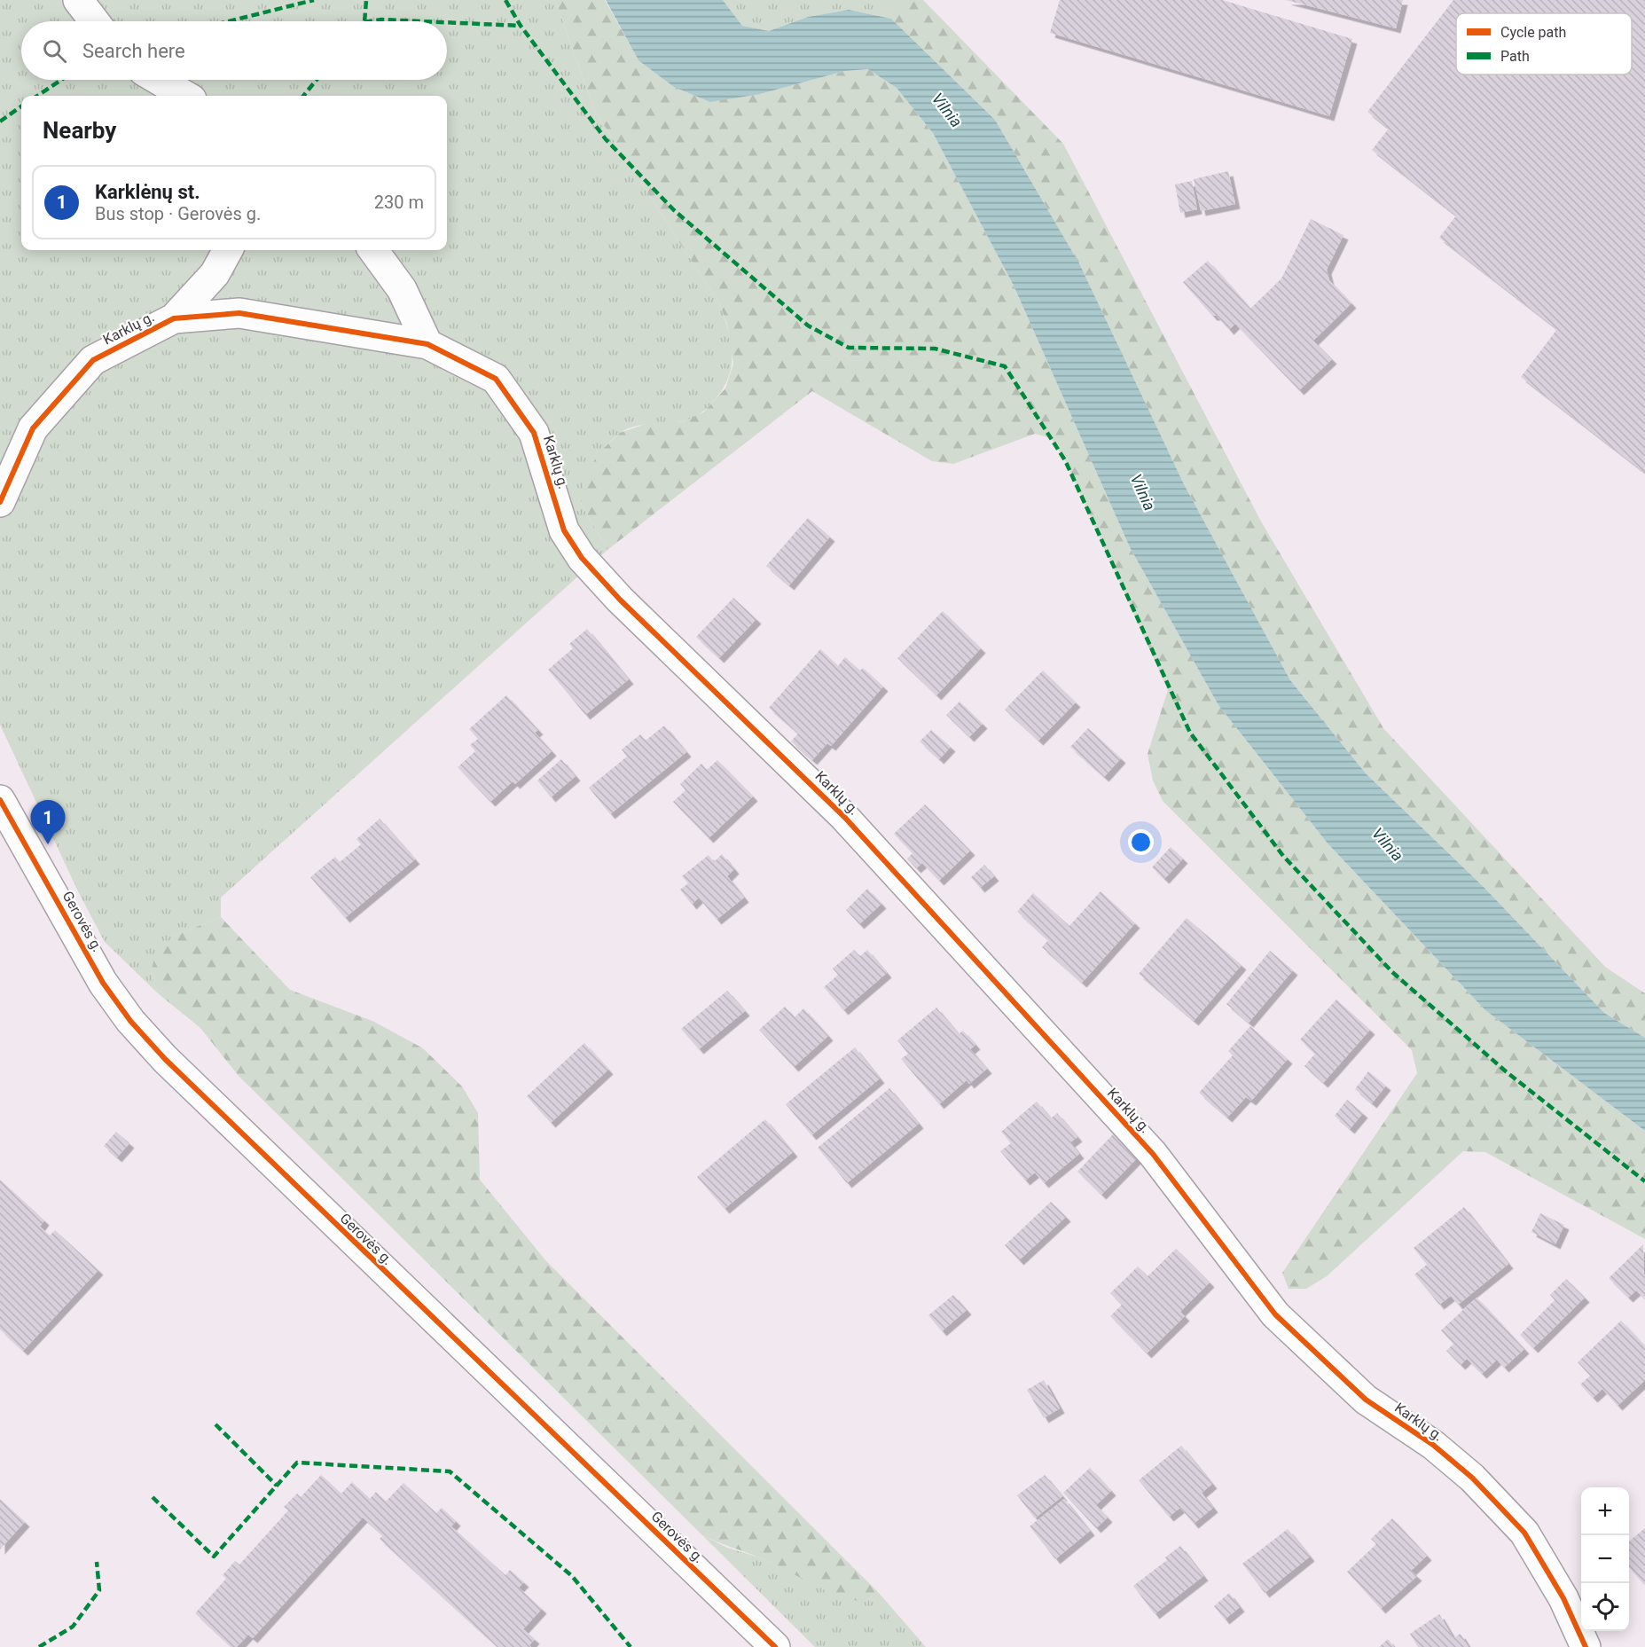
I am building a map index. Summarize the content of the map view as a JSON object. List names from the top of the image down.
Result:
{
  "streets": {
    "street": ["Karklų g.", "Gerovės g."]
  },
  "water": ["Vilnia"],
  "legend": ["Cycle path", "Path"],
  "page": {
    "search": "Search here",
    "heading": "Nearby",
    "list": [
      {
        "mark": "1",
        "name": "Karklėnų st.",
        "note": "Bus stop · Gerovės g.",
        "value": "230 m"
      }
    ],
    "pins": "1",
    "map_buttons": ["+", "−"]
  }
}
